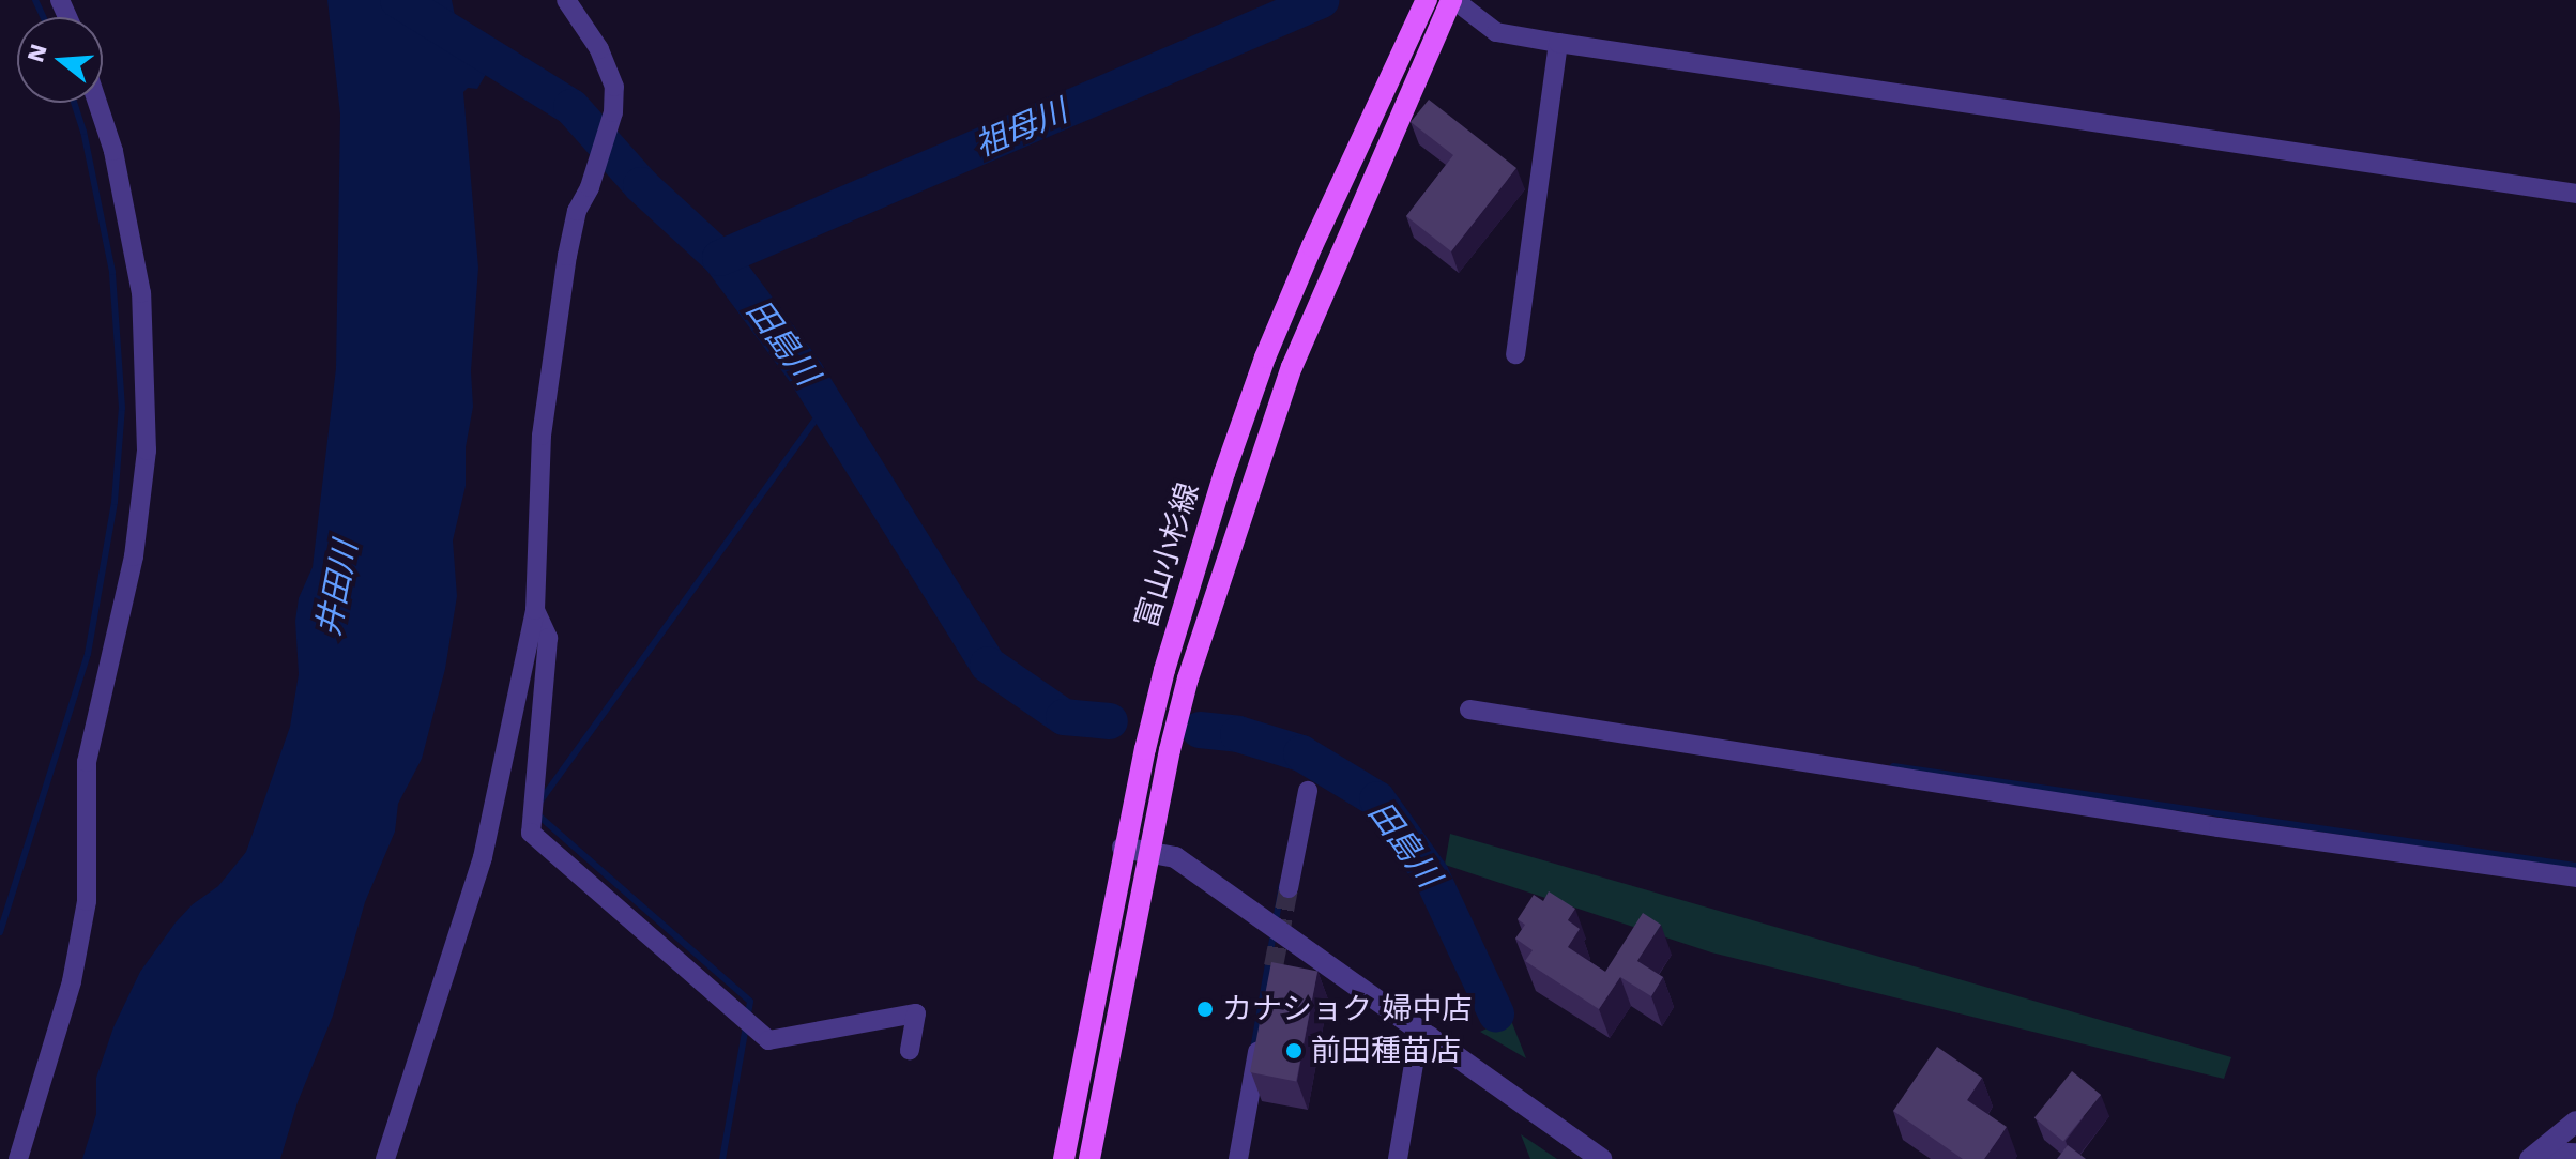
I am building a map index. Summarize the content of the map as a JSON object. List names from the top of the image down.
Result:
{
  "streets": {
    "main road": ["富山小杉線"]
  },
  "water": ["祖母川", "田島川", "井田川"],
  "places": ["カナショク 婦中店", "前田種苗店"],
  "north": "left"
}
